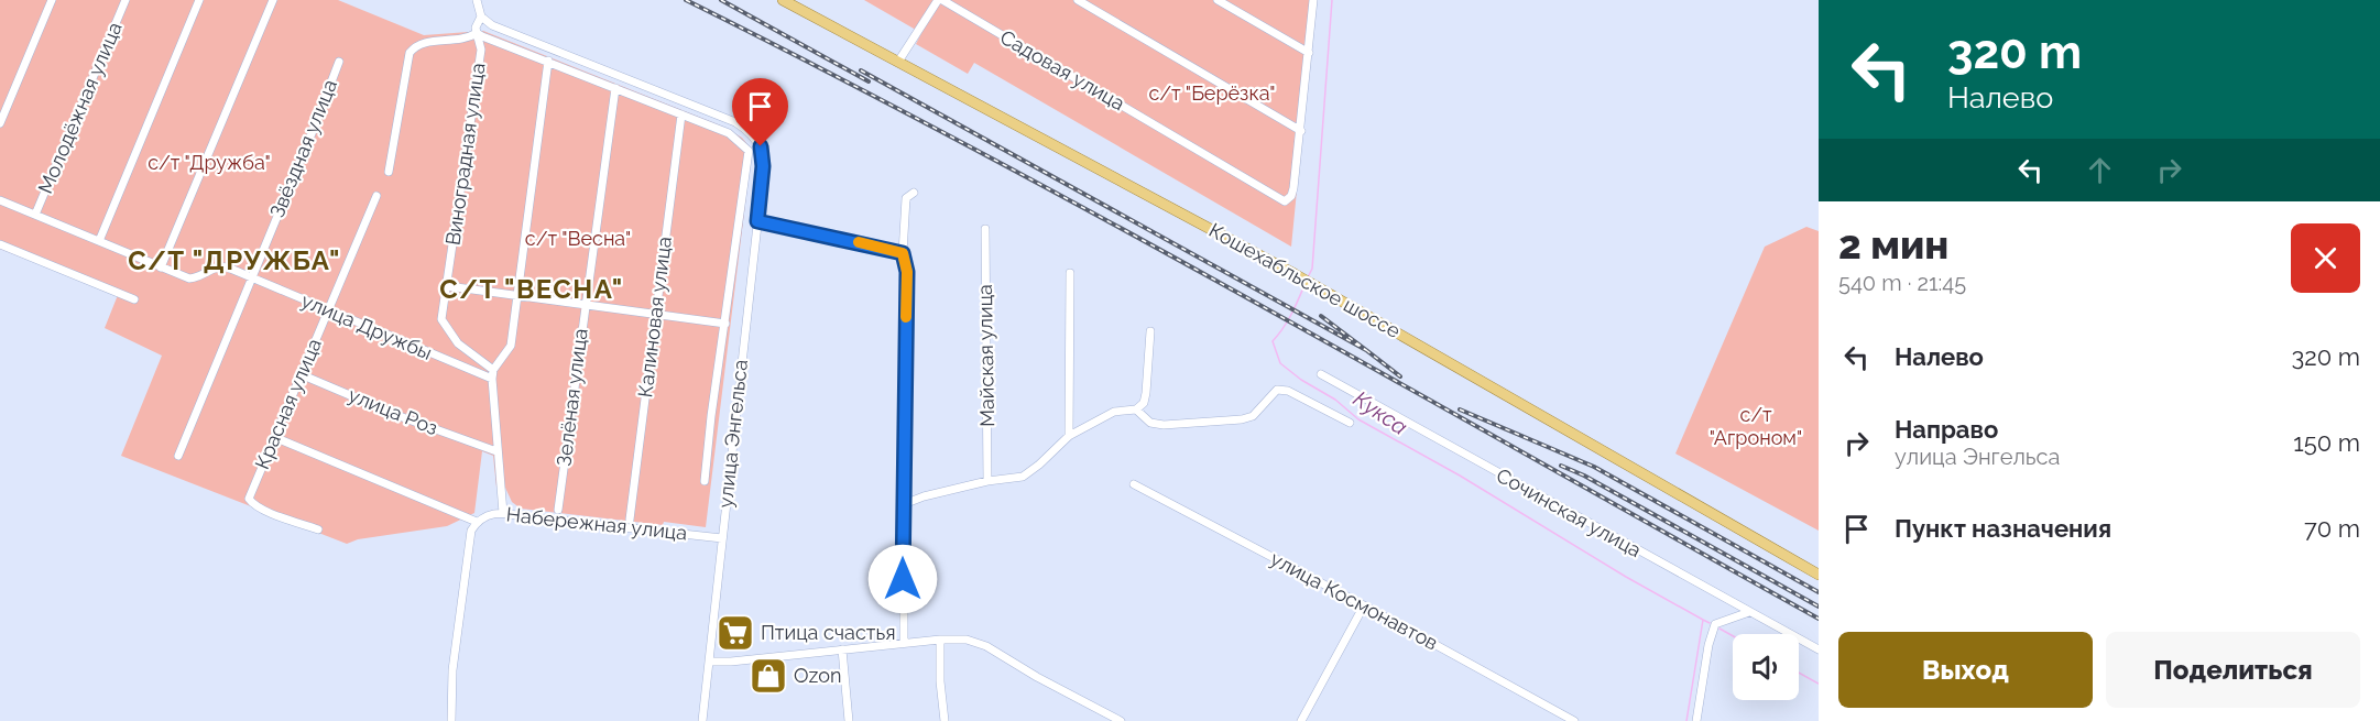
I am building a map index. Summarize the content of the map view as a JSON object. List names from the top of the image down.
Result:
{
  "streets": {
    "main road": ["Кошехабльское шоссе"],
    "street": [
      "Садовая улица",
      "Молодёжная улица",
      "Звёздная улица",
      "Виноградная улица",
      "Калиновая улица",
      "улица Дружбы",
      "Майская улица",
      "Зелёная улица",
      "Красная улица",
      "улица Роз",
      "улица Энгельса",
      "Сочинская улица",
      "Набережная улица",
      "улица Космонавтов"
    ]
  },
  "crossings": [
    ["Молодёжная улица", "улица Дружбы"],
    ["Звёздная улица", "улица Дружбы"],
    ["Виноградная улица", "улица Дружбы"],
    ["Виноградная улица", "улица Энгельса"],
    ["улица Дружбы", "Красная улица"],
    ["Красная улица", "улица Роз"],
    ["улица Энгельса", "Набережная улица"]
  ],
  "districts": ["С/Т \"ДРУЖБА\"", "С/Т \"ВЕСНА\""],
  "water": ["Кукса"],
  "parks": [
    "с/т \"Берёзка\"",
    "с/т \"Дружба\"",
    "с/т \"Весна\"",
    "с/т \"Агроном\""
  ],
  "places": {
    "supermarket": ["Птица счастья"],
    "shop": ["Ozon"]
  },
  "page": {
    "turn": ["320 m", "Налево"],
    "heading": ["2 мин", "540 m · 21:45"],
    "list": [
      {
        "name": "Налево",
        "value": "320 m"
      },
      {
        "name": "Направо",
        "note": "улица Энгельса",
        "value": "150 m"
      },
      {
        "name": "Пункт назначения",
        "value": "70 m"
      }
    ],
    "buttons": ["Выход", "Поделиться"]
  }
}
